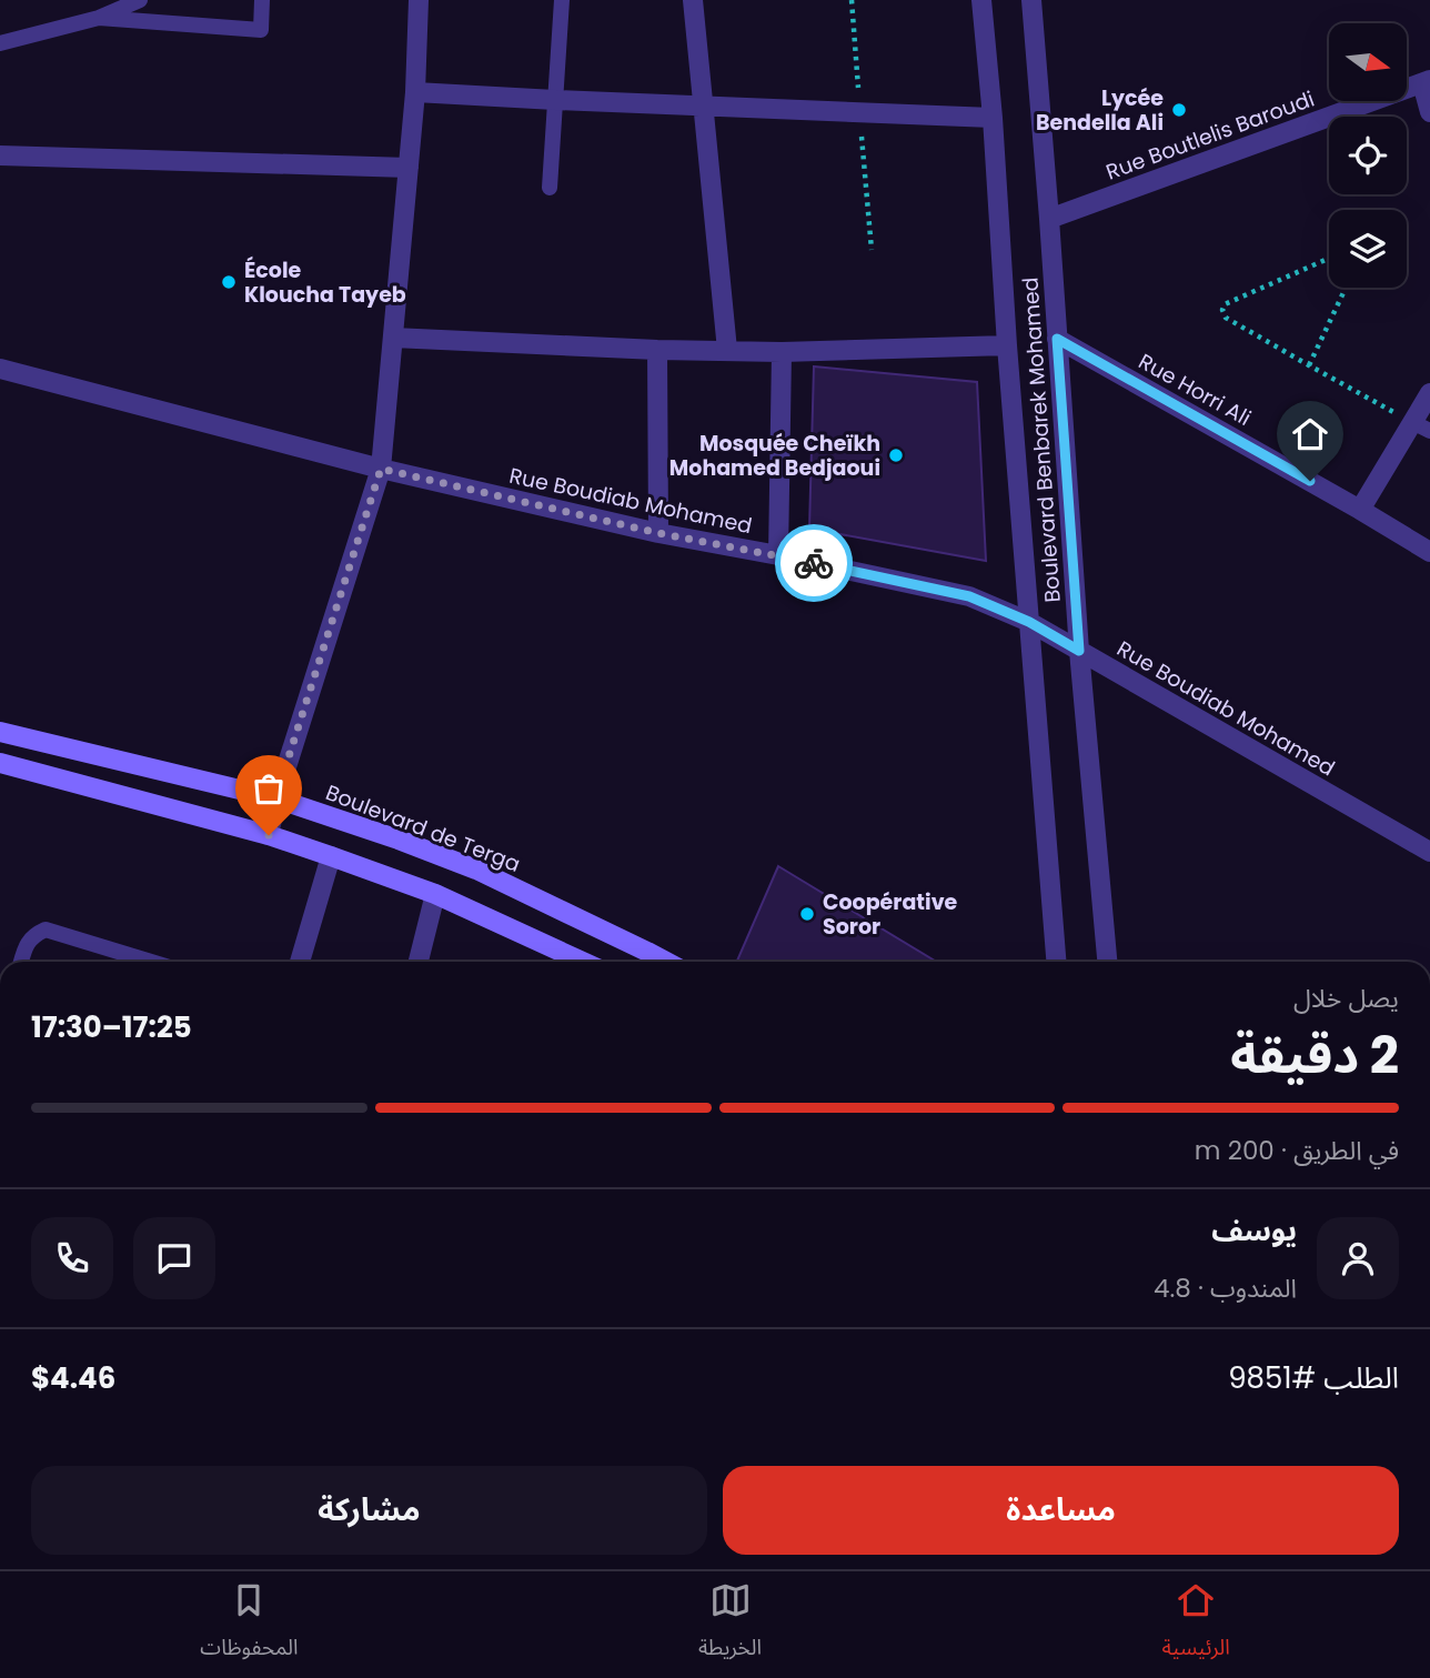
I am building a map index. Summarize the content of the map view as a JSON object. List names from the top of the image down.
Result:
{
  "streets": {
    "main road": ["Boulevard de Terga"],
    "street": [
      "Rue Boutlelis Baroudi",
      "Rue Horri Ali",
      "Boulevard Benbarek Mohamed",
      "Rue Boudiab Mohamed"
    ]
  },
  "crossings": [
    ["Rue Boutlelis Baroudi", "Boulevard Benbarek Mohamed"],
    ["Rue Horri Ali", "Boulevard Benbarek Mohamed"],
    ["Boulevard Benbarek Mohamed", "Rue Boudiab Mohamed"]
  ],
  "places": [
    "Lycée Bendella Ali",
    "École Kloucha Tayeb",
    "Mosquée Cheïkh Mohamed Bedjaoui",
    "Coopérative Soror"
  ],
  "north": "right",
  "page": {
    "heading": ["2 دقيقة", "يصل خلال", "17:25–17:30"],
    "panel": [
      "يوسف",
      "المندوب · 4.8",
      "الطلب #9851",
      "$4.46"
    ],
    "bar": "في الطريق · 200 m",
    "buttons": ["مساعدة", "مشاركة"],
    "tabs": ["الرئيسية", "الخريطة", "المحفوظات"]
  }
}
